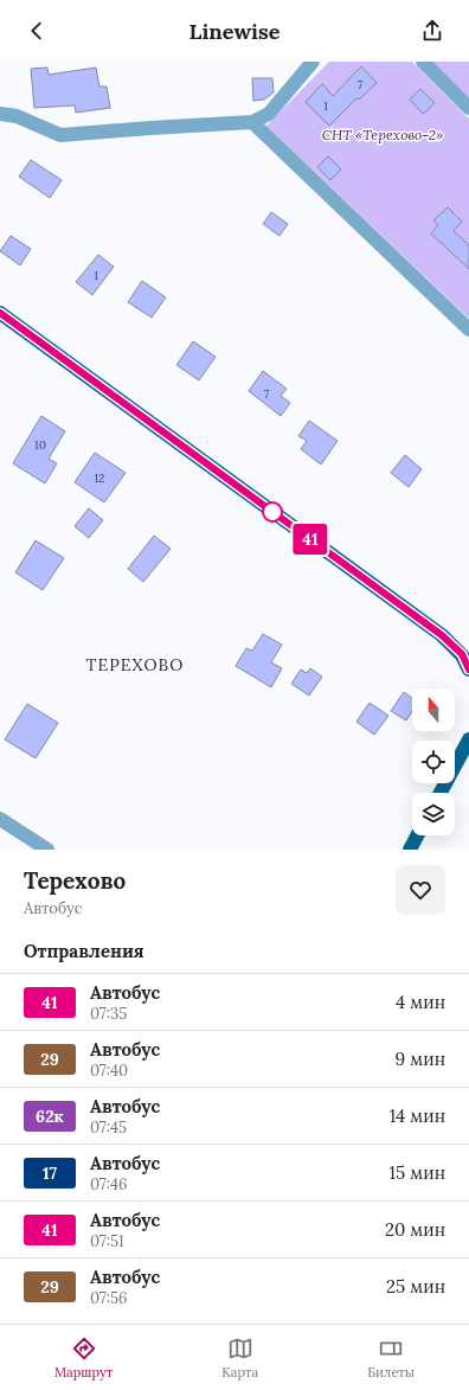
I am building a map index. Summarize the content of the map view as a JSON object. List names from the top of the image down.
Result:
{
  "districts": ["ТЕРЕХОВО"],
  "parks": ["СНТ «Терехово-2»"],
  "lines": ["bus line 41"],
  "house_numbers": [
    "7",
    "1",
    "1",
    "7",
    "10",
    "12"
  ],
  "north": "top",
  "page": {
    "header": "Linewise",
    "on_map": "41",
    "heading": [
      ["Терехово", "Автобус"],
      "Отправления"
    ],
    "list": [
      {
        "mark": "41",
        "name": "Автобус",
        "note": "07:35",
        "value": "4 мин"
      },
      {
        "mark": "29",
        "name": "Автобус",
        "note": "07:40",
        "value": "9 мин"
      },
      {
        "mark": "62к",
        "name": "Автобус",
        "note": "07:45",
        "value": "14 мин"
      },
      {
        "mark": "17",
        "name": "Автобус",
        "note": "07:46",
        "value": "15 мин"
      },
      {
        "mark": "41",
        "name": "Автобус",
        "note": "07:51",
        "value": "20 мин"
      },
      {
        "mark": "29",
        "name": "Автобус",
        "note": "07:56",
        "value": "25 мин"
      }
    ],
    "tabs": ["Маршрут", "Карта", "Билеты"]
  }
}
